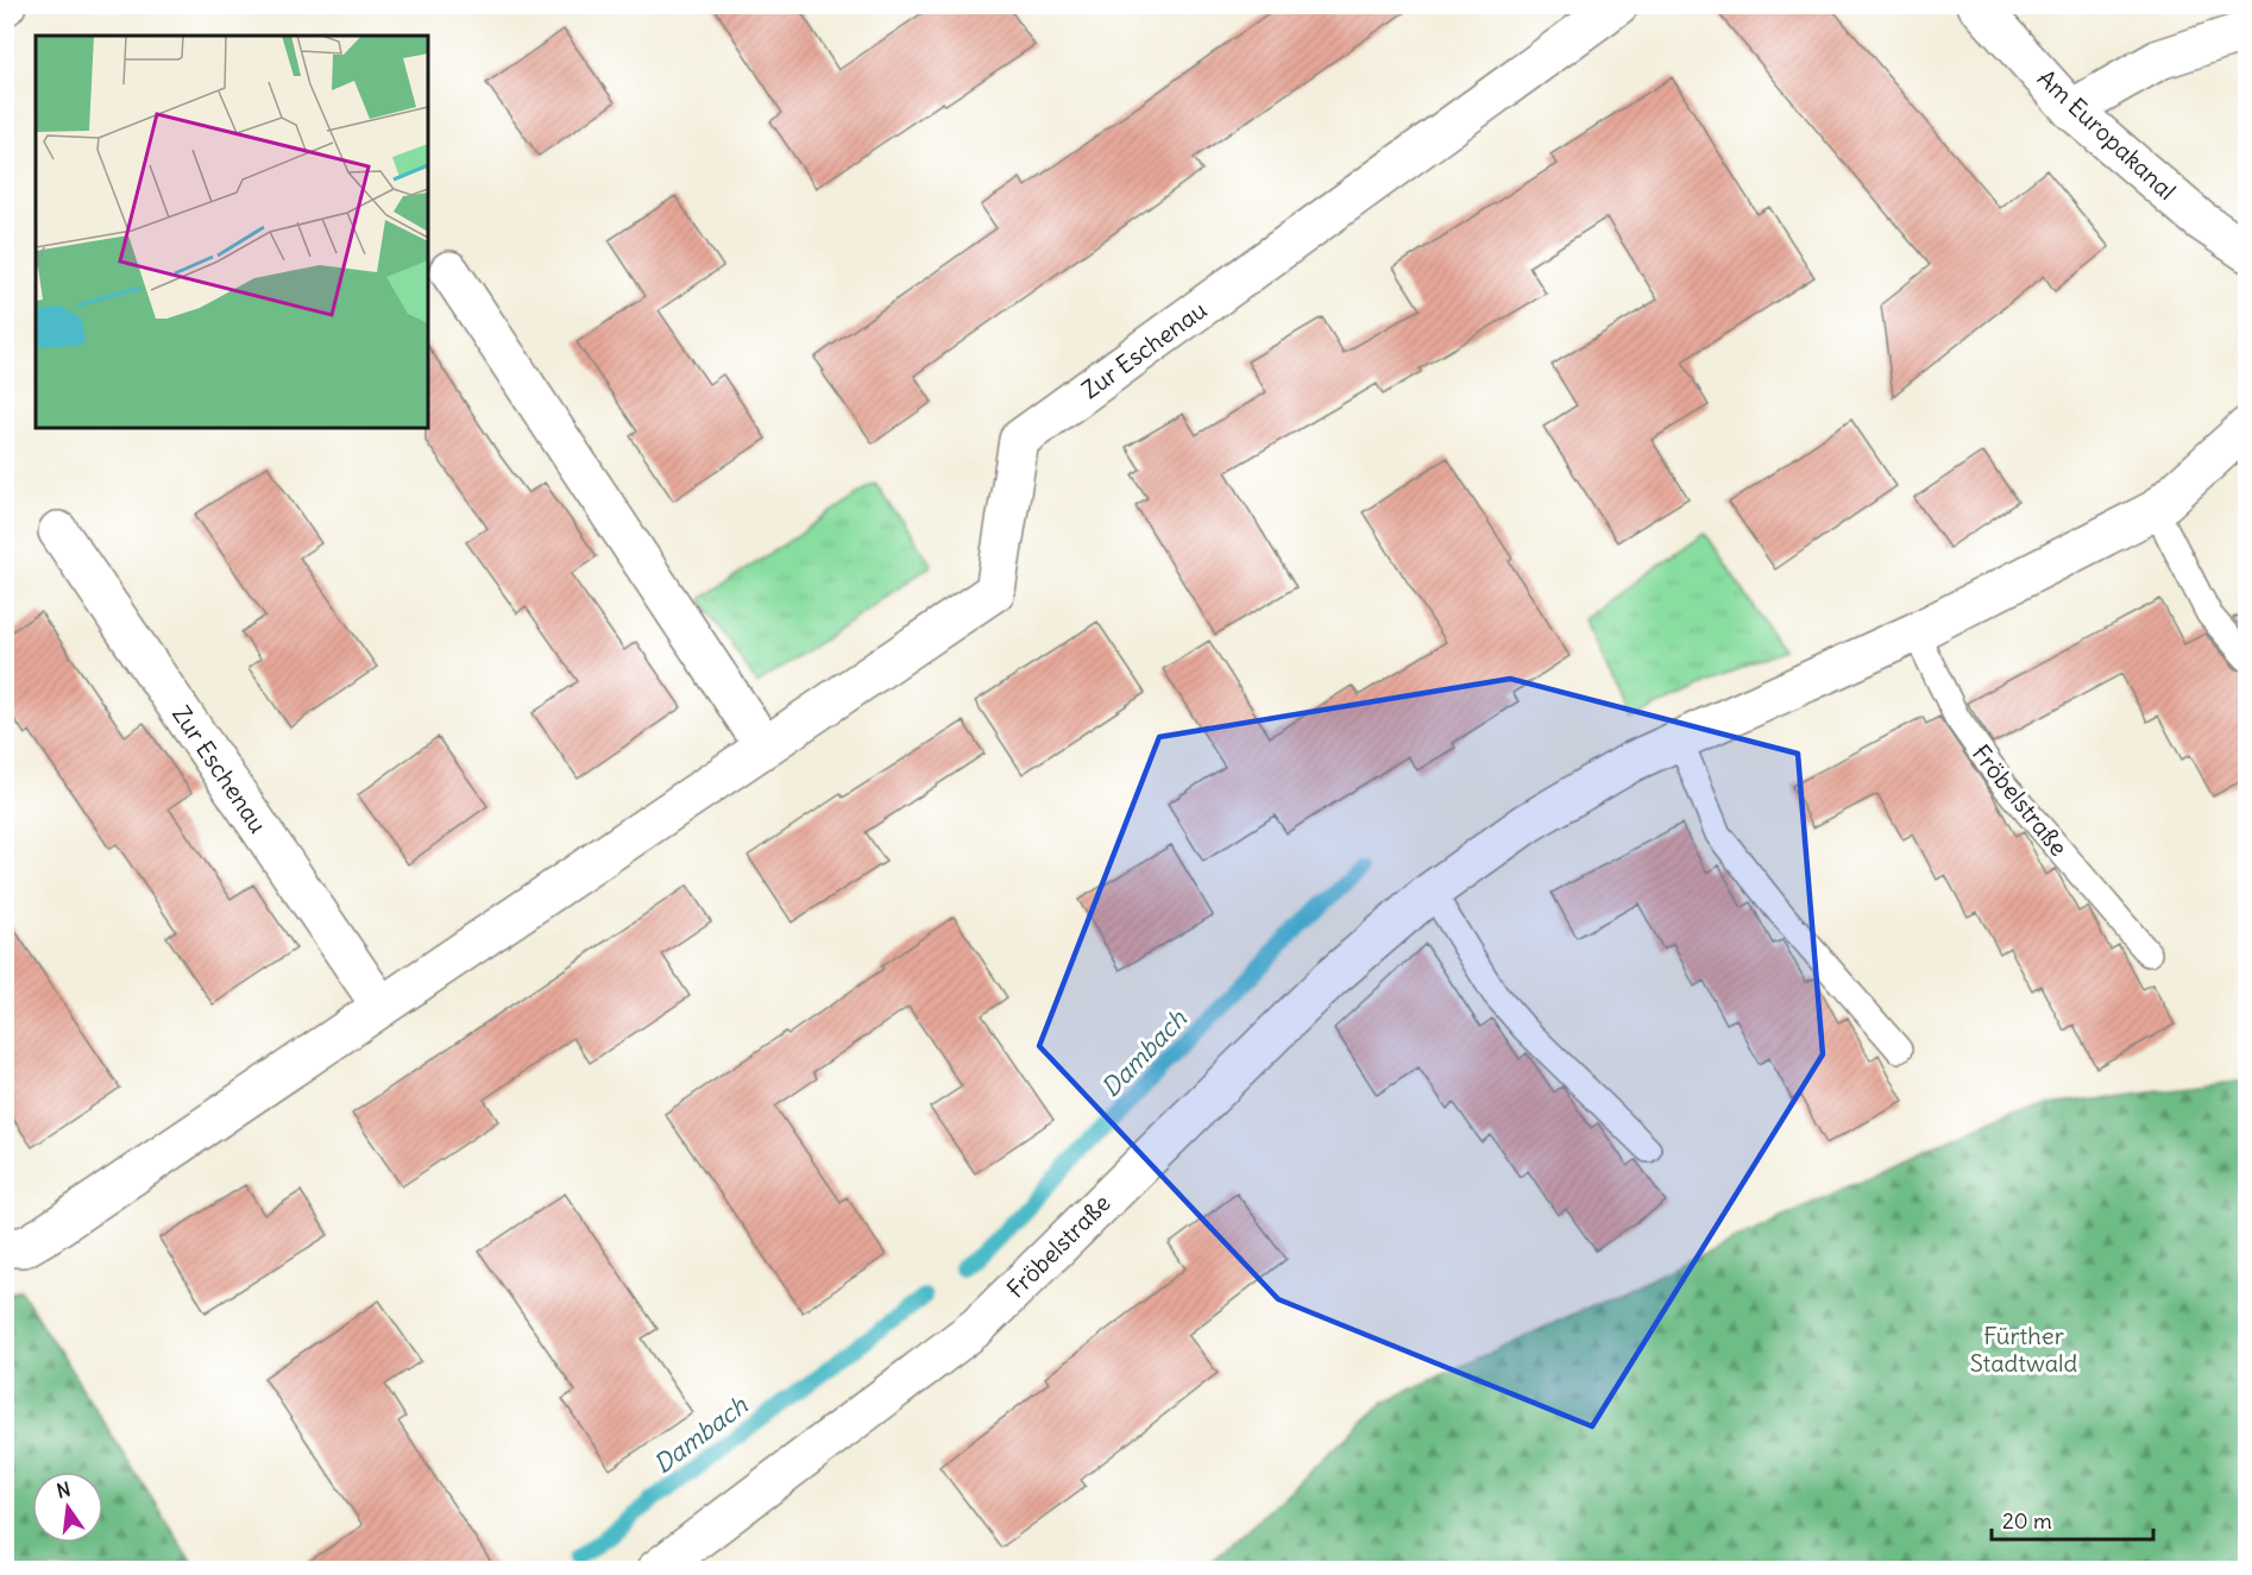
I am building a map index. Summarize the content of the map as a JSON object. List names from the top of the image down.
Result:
{
  "streets": {
    "street": ["Am Europakanal", "Zur Eschenau", "Fröbelstraße"]
  },
  "water": ["Dambach"],
  "parks": ["Fürther Stadtwald"],
  "scale_bar": "20 m",
  "north": "top"
}
